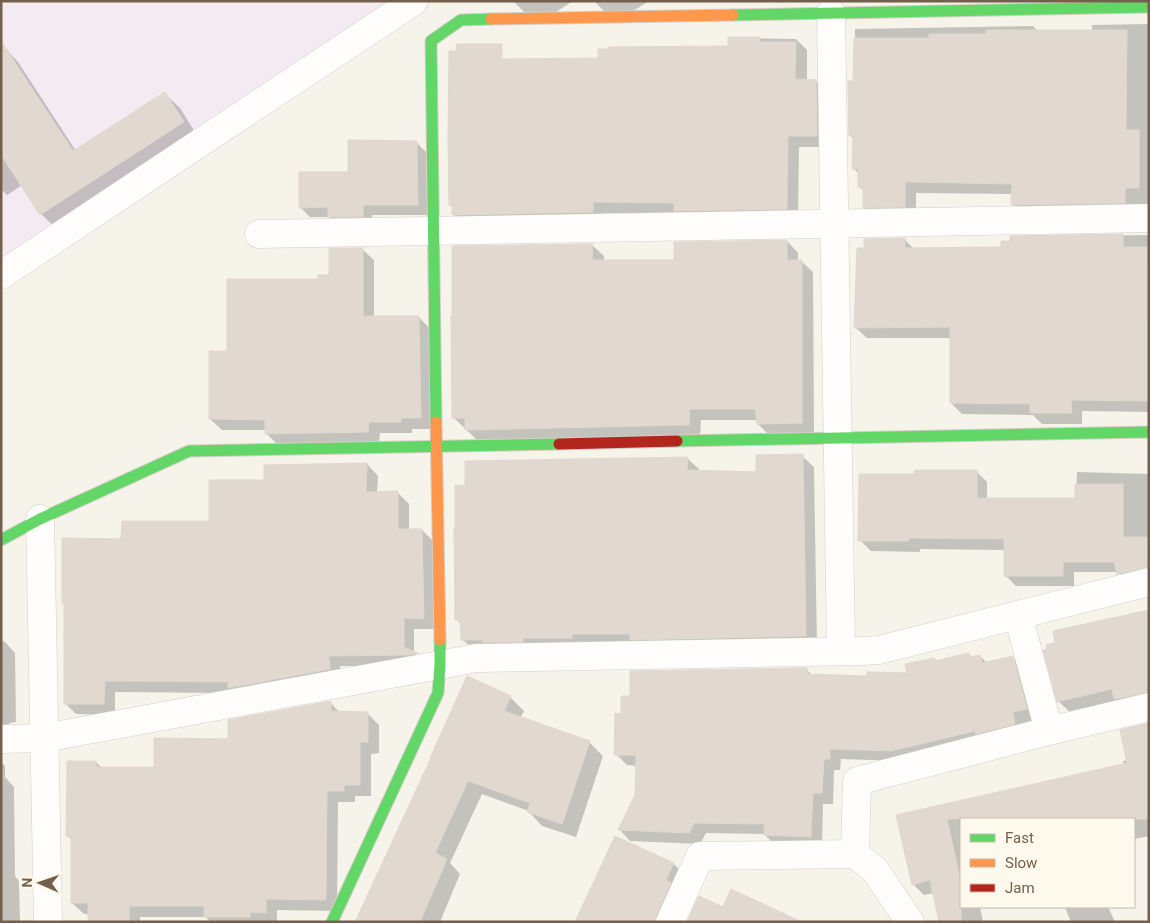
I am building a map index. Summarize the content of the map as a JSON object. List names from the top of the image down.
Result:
{
  "legend": ["Fast", "Slow", "Jam"],
  "north": "left"
}
